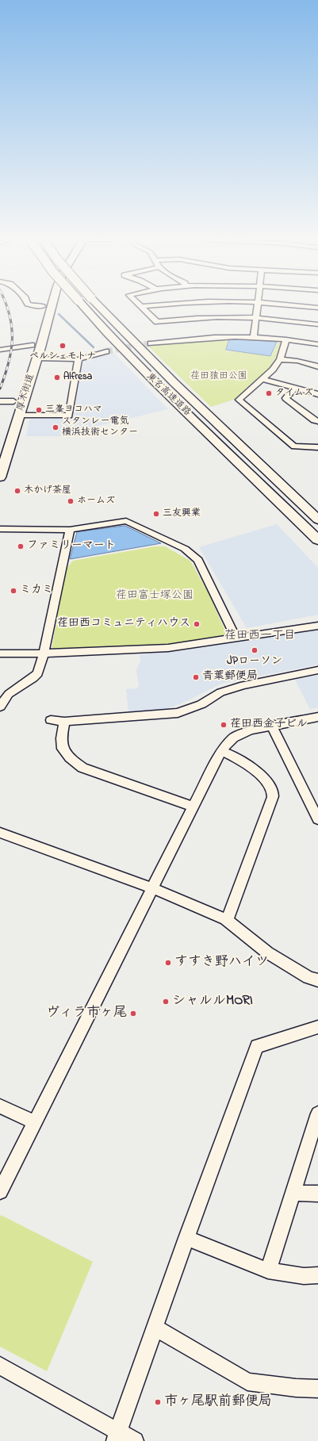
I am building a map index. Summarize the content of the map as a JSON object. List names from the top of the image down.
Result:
{
  "streets": {
    "highway": ["厚木街道", "東名高速道路"]
  },
  "districts": ["荏田西一丁目"],
  "parks": ["荏田猿田公園", "荏田富士塚公園"],
  "places": [
    "ペルシェモトナ",
    "Alfresa",
    "タイムズ",
    "三峯ヨコハマ",
    "スタンレー電気 横浜技術センター",
    "木かげ茶屋",
    "ホームズ",
    "三友興業",
    "ファミリーマート",
    "ミカミ",
    "荏田西コミュニティハウス",
    "JPローソン",
    "青葉郵便局",
    "荏田西金子ビル",
    "すすき野ハイツ",
    "シャルルMORI",
    "ヴィラ市ヶ尾",
    "市ヶ尾駅前郵便局"
  ]
}
